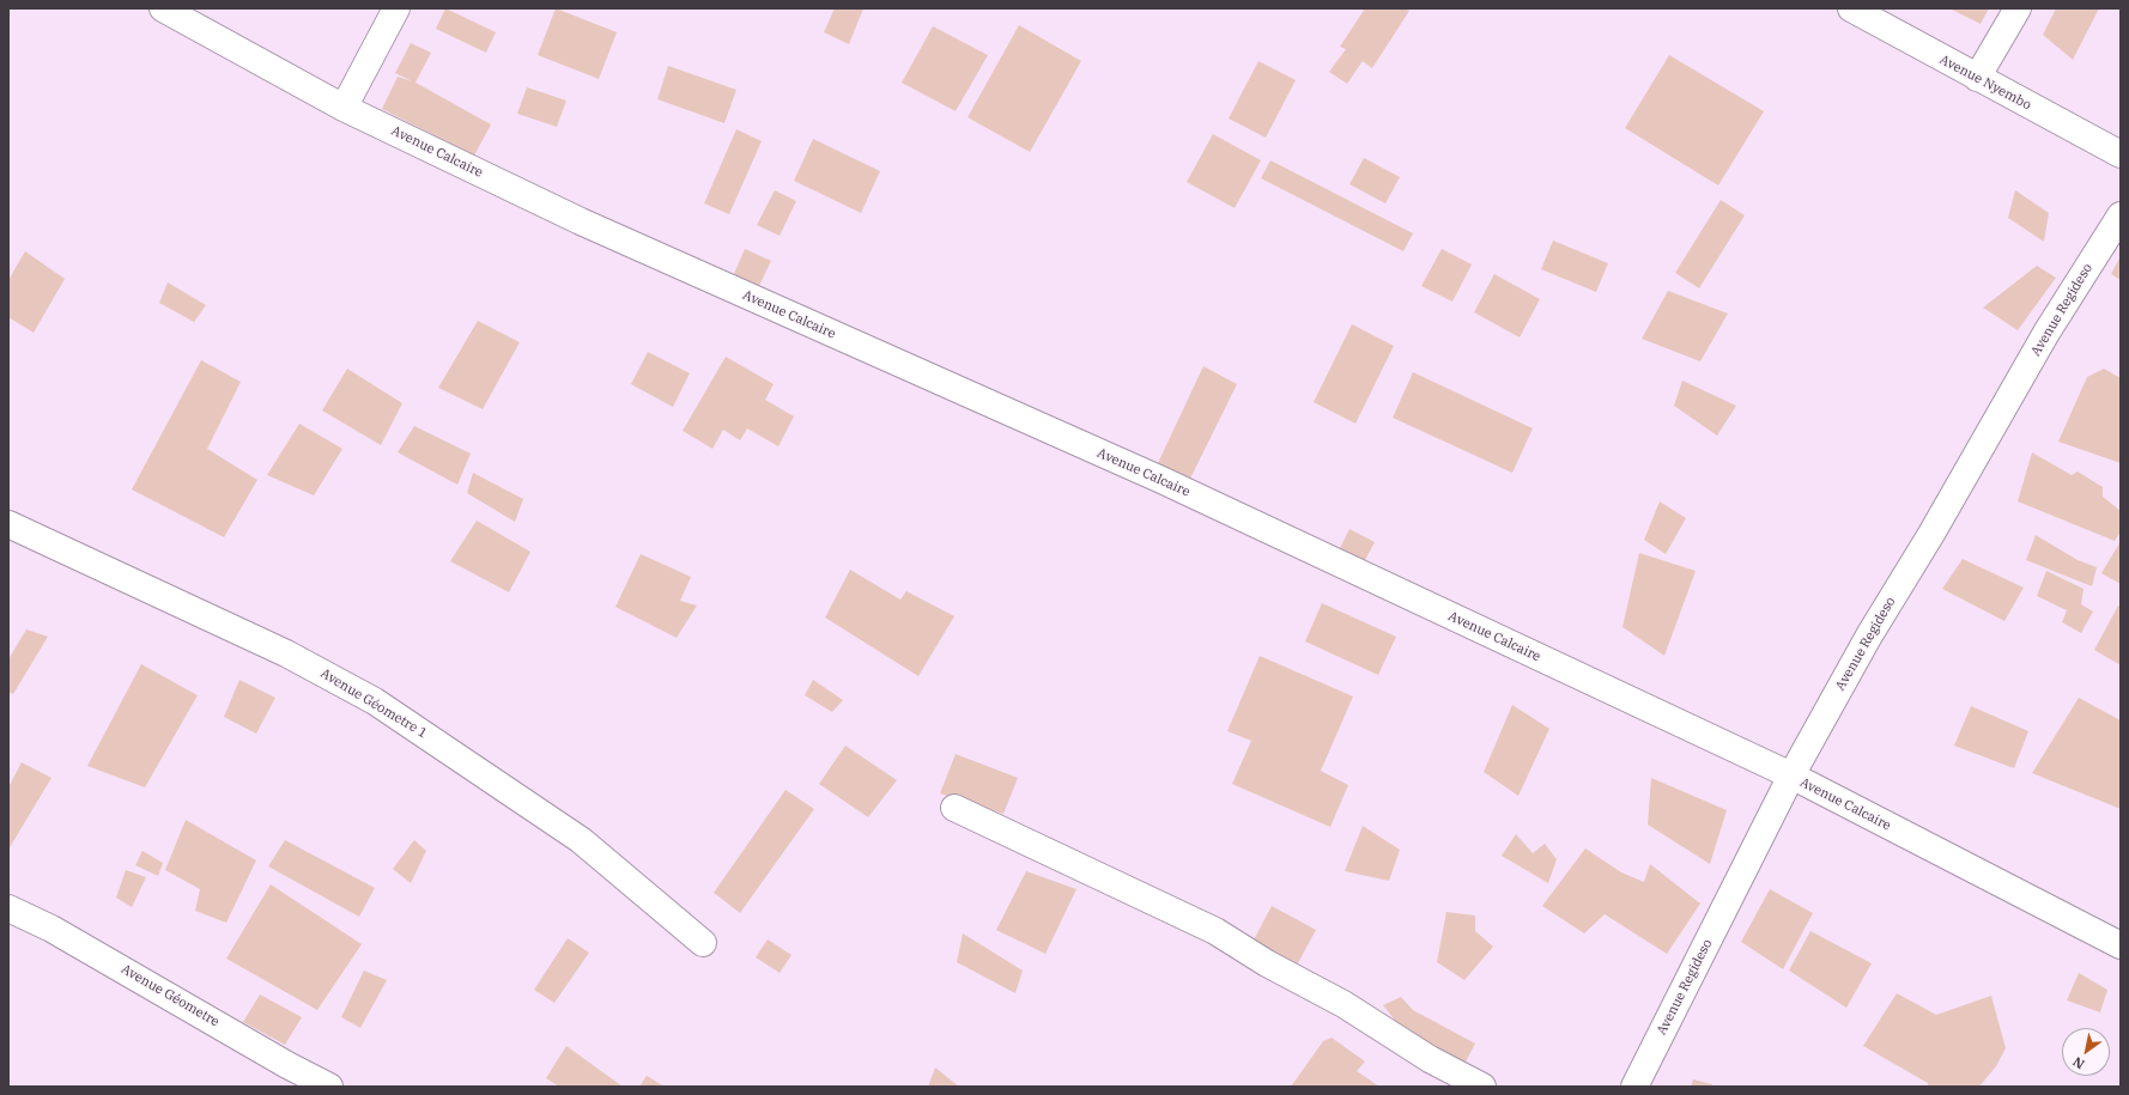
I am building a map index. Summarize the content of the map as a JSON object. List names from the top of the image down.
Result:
{
  "streets": {
    "street": [
      "Avenue Nyembo",
      "Avenue Calcaire",
      "Avenue Regideso",
      "Avenue Géometre 1",
      "Avenue Géometre"
    ]
  },
  "crossings": [
    ["Avenue Calcaire", "Avenue Regideso"]
  ],
  "north": "bottom left"
}
